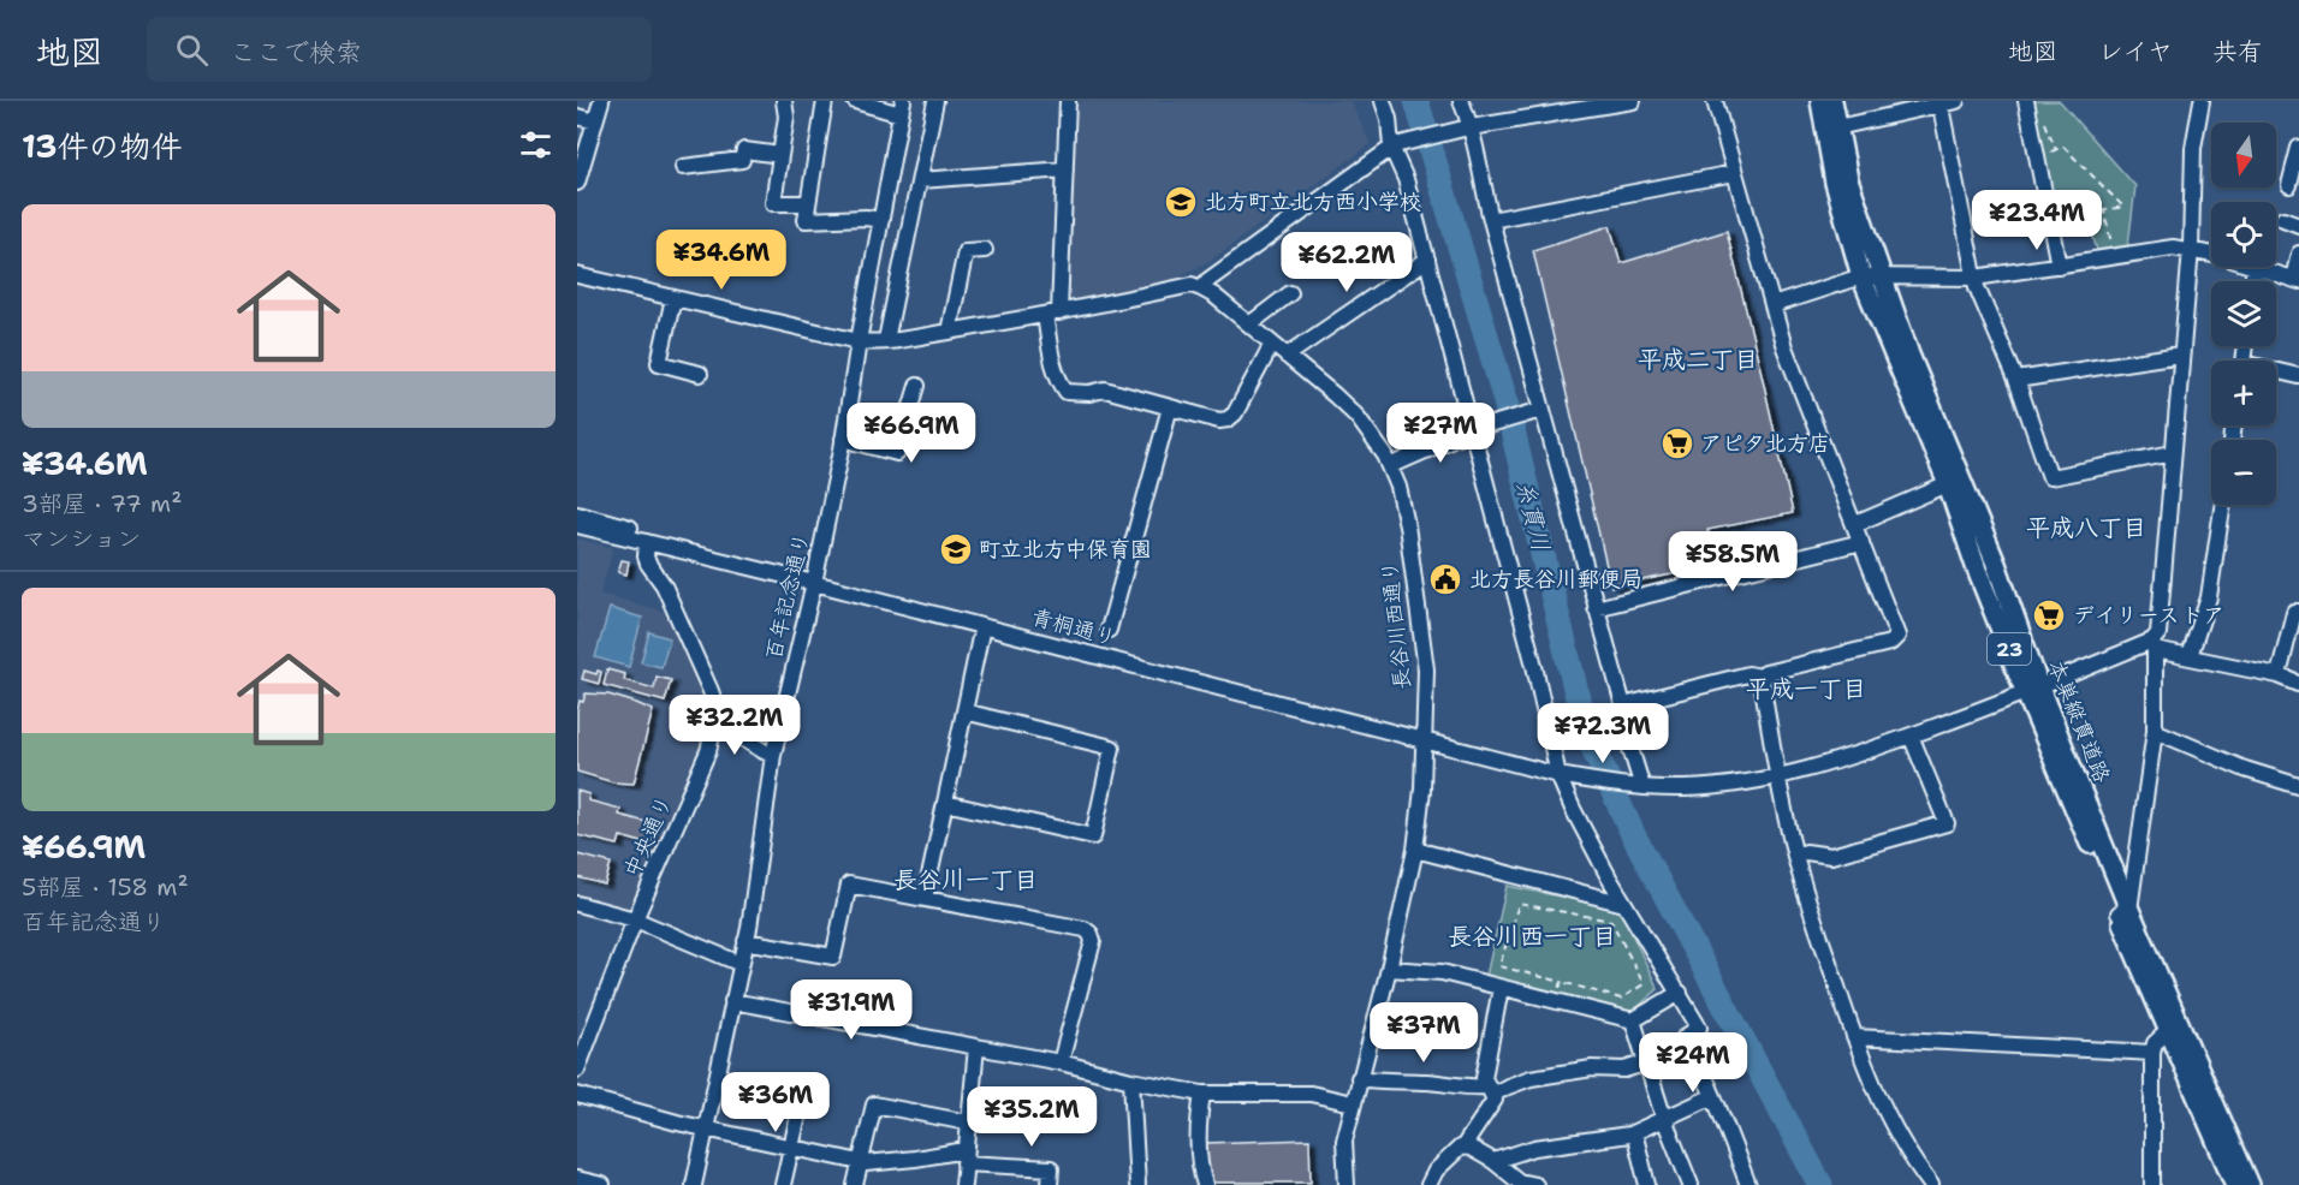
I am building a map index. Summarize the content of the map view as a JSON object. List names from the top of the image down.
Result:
{
  "streets": {
    "main road": ["23", "本巣縦貫道路"],
    "street": [
      "百年記念通り",
      "長谷川西通り",
      "青桐通り",
      "中央通り"
    ]
  },
  "crossings": [
    ["百年記念通り", "青桐通り"],
    ["長谷川西通り", "青桐通り"],
    ["青桐通り", "本巣縦貫道路"],
    ["青桐通り", "中央通り"]
  ],
  "districts": [
    "平成二丁目",
    "平成八丁目",
    "平成一丁目",
    "長谷川一丁目",
    "長谷川西一丁目"
  ],
  "water": ["糸貫川"],
  "places": {
    "school or university": ["北方町立北方西小学校", "町立北方中保育園"],
    "supermarket": ["アピタ北方店", "デイリーストア"],
    "public building": ["北方長谷川郵便局"]
  },
  "north": "bottom",
  "page": {
    "header": "地図",
    "search": "ここで検索",
    "nav": ["地図", "レイヤ", "共有"],
    "heading": "13件の物件",
    "map_buttons": ["+", "−"],
    "list": [
      {
        "name": "¥34.6M",
        "note": "3部屋 · 77 m² · マンション"
      },
      {
        "name": "¥66.9M",
        "note": "5部屋 · 158 m² · 百年記念通り"
      }
    ],
    "price": [
      "¥23.4M",
      "¥34.6M",
      "¥62.2M",
      "¥66.9M",
      "¥27M",
      "¥58.5M",
      "¥32.2M",
      "¥72.3M",
      "¥31.9M",
      "¥37M",
      "¥24M",
      "¥36M",
      "¥35.2M"
    ]
  }
}
